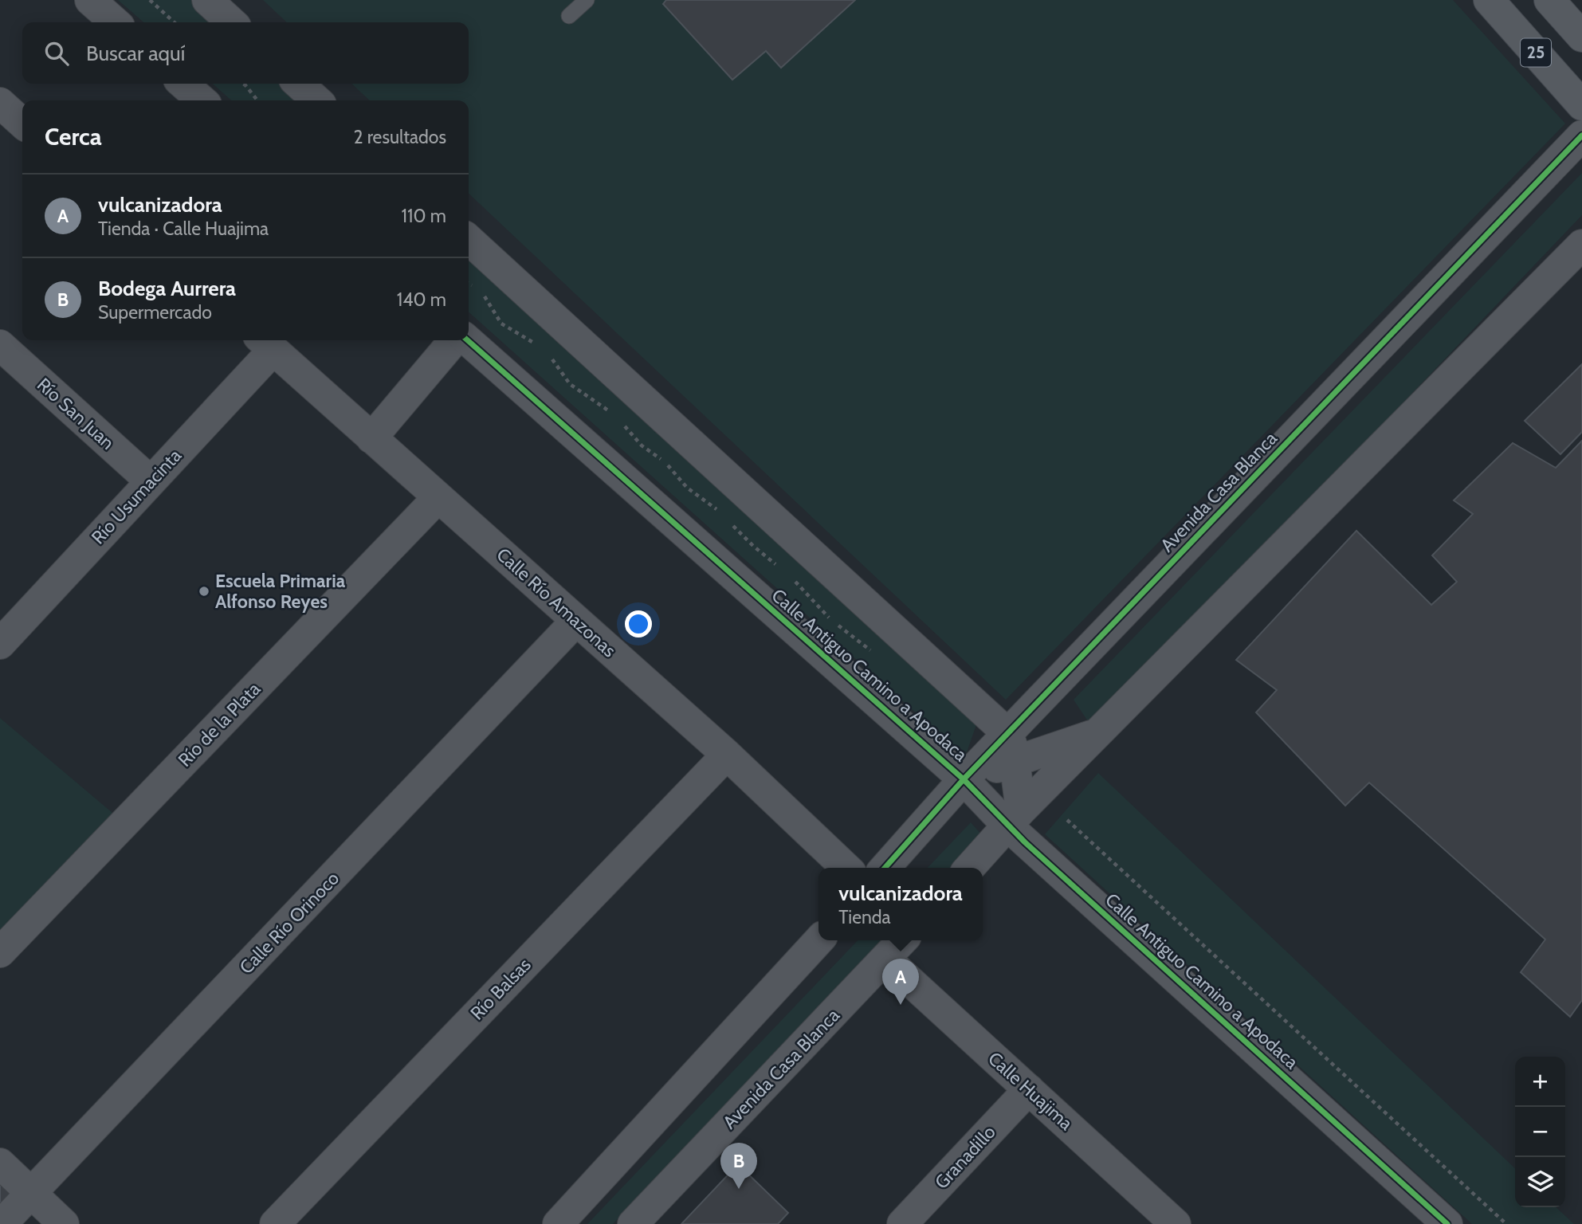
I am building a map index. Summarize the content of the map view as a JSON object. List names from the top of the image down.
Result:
{
  "streets": {
    "main road": ["25"],
    "street": [
      "Río San Juan",
      "Avenida Casa Blanca",
      "Río Usumacinta",
      "Calle Río Amazonas",
      "Calle Antiguo Camino a Apodaca",
      "Río de la Plata",
      "Calle Río Orinoco",
      "Río Balsas",
      "Calle Huajima",
      "Granadillo"
    ]
  },
  "crossings": [
    ["Río San Juan", "Río Usumacinta"],
    ["Avenida Casa Blanca", "Calle Huajima"],
    ["Río Usumacinta", "Calle Río Amazonas"],
    ["Calle Río Amazonas", "Río de la Plata"],
    ["Calle Río Amazonas", "Calle Río Orinoco"],
    ["Calle Río Amazonas", "Río Balsas"],
    ["Calle Huajima", "Granadillo"]
  ],
  "places": ["Escuela Primaria Alfonso Reyes"],
  "page": {
    "search": "Buscar aquí",
    "heading": ["Cerca", "2 resultados"],
    "list": [
      {
        "mark": "A",
        "name": "vulcanizadora",
        "note": "Tienda · Calle Huajima",
        "value": "110 m"
      },
      {
        "mark": "B",
        "name": "Bodega Aurrera",
        "note": "Supermercado",
        "value": "140 m"
      }
    ],
    "popup": ["vulcanizadora", "Tienda"],
    "pins": ["A", "B"],
    "map_buttons": ["+", "−"]
  }
}
